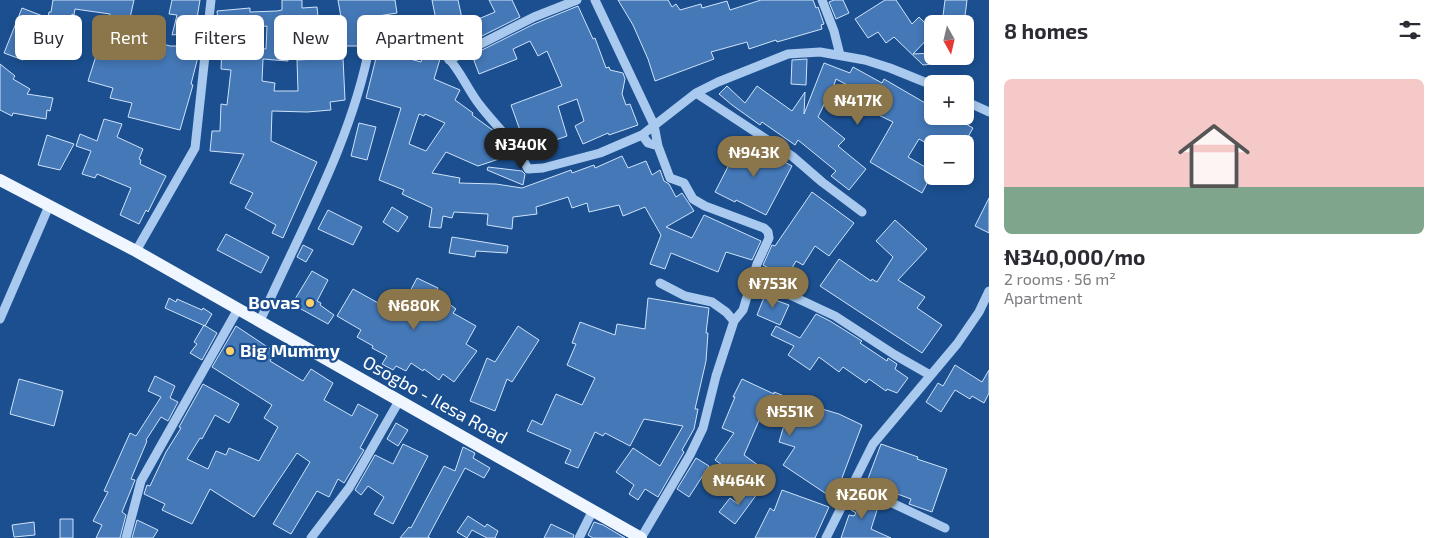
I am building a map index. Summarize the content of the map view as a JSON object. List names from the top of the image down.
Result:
{
  "streets": {
    "main road": ["Osogbo - Ilesa Road"]
  },
  "places": ["Bovas", "Big Mummy"],
  "north": "bottom",
  "page": {
    "heading": "8 homes",
    "map_buttons": ["+", "−"],
    "chip": [
      "Buy",
      "Rent",
      "Filters",
      "New",
      "Apartment"
    ],
    "list": [
      {
        "name": "₦340,000/mo",
        "note": "2 rooms · 56 m² · Apartment"
      }
    ],
    "price": [
      "₦417K",
      "₦340K",
      "₦943K",
      "₦753K",
      "₦680K",
      "₦551K",
      "₦464K",
      "₦260K"
    ]
  }
}
